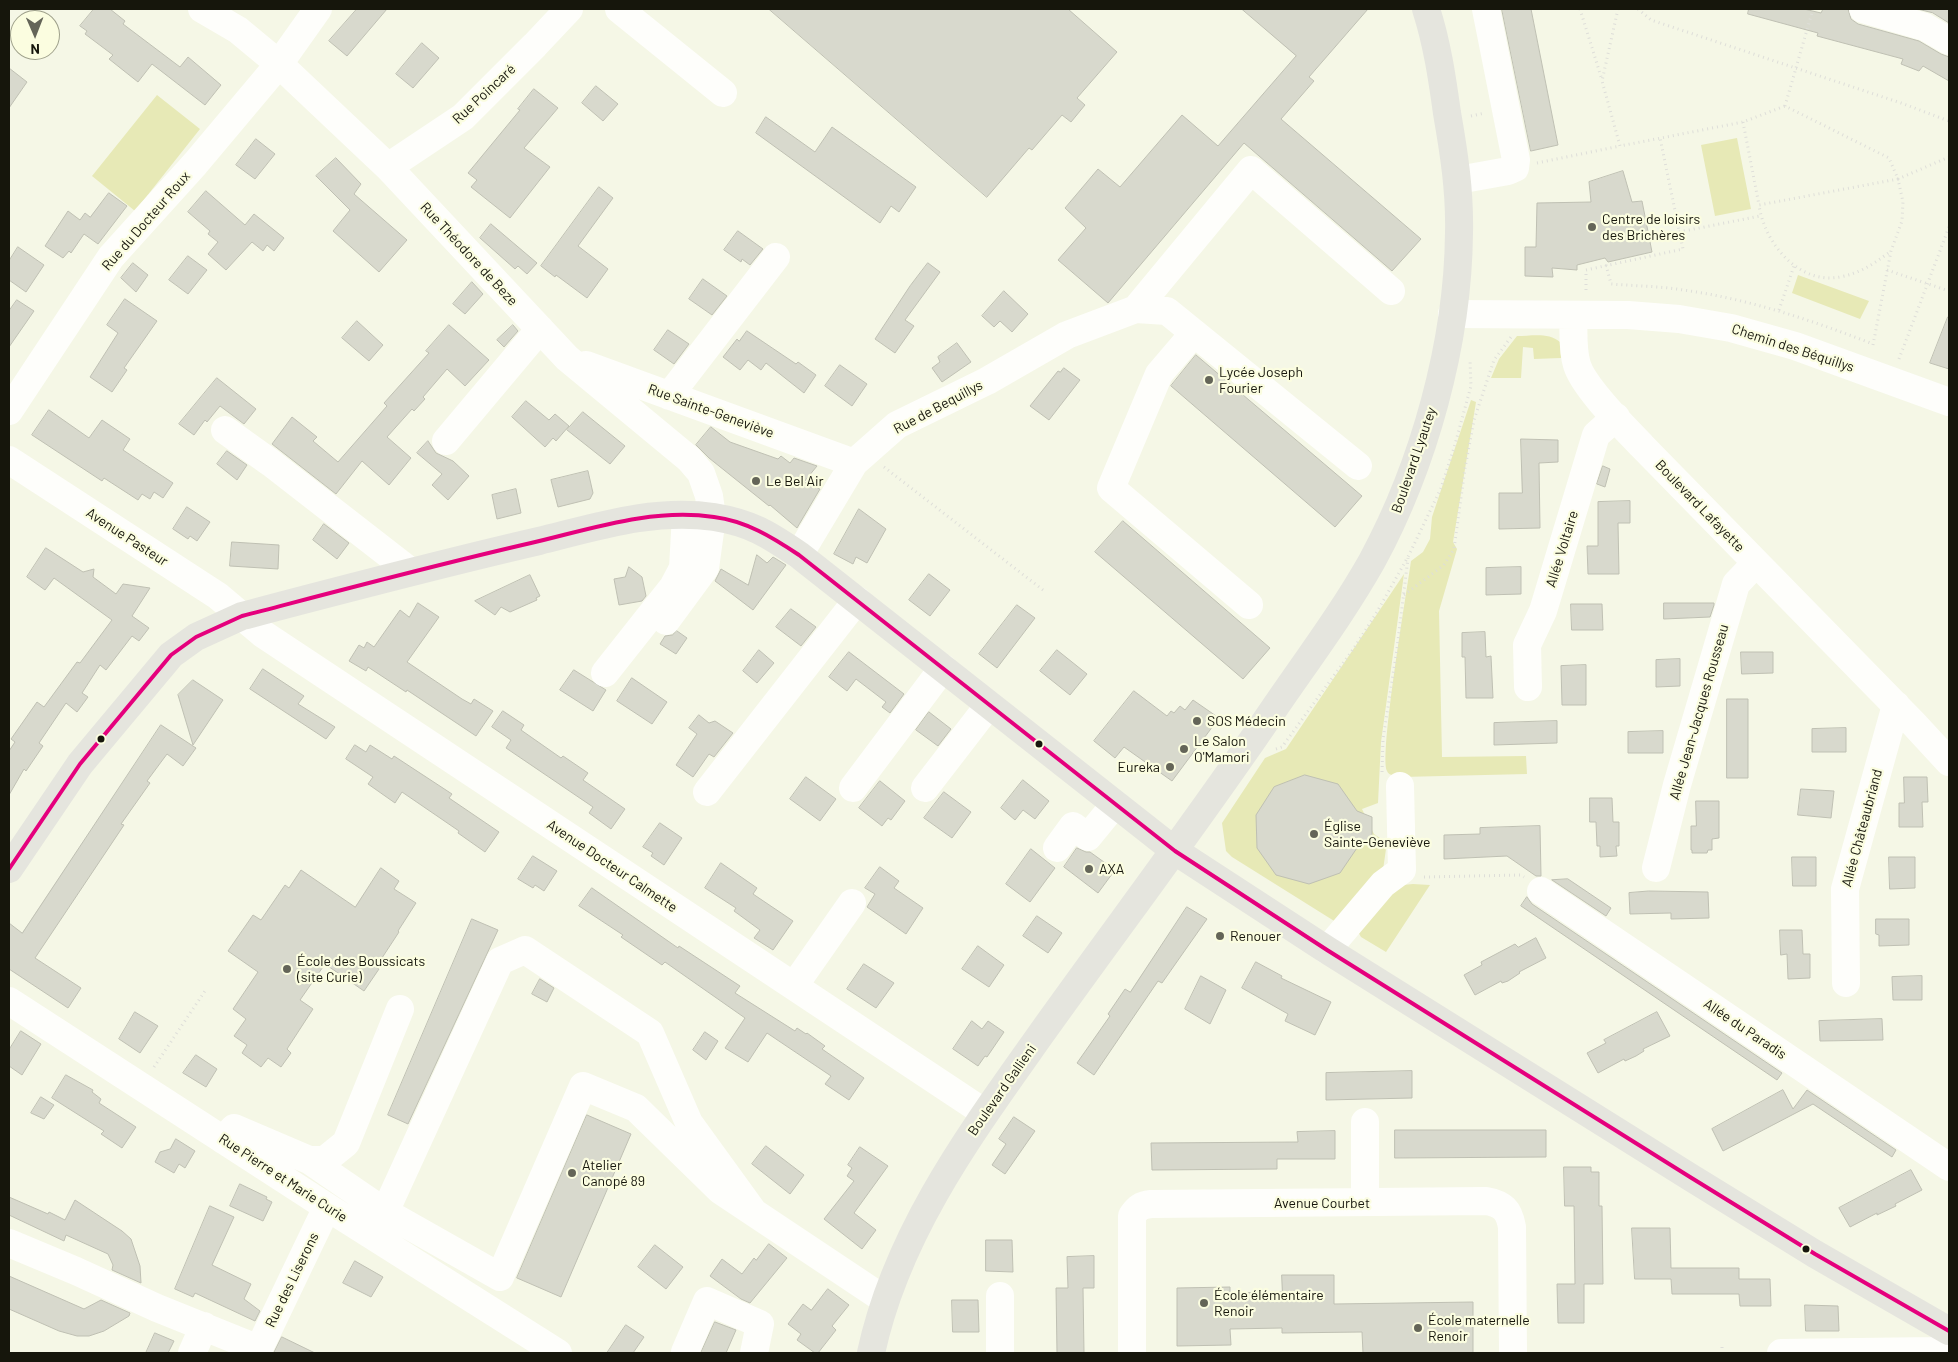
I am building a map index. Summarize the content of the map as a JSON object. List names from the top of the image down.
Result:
{
  "streets": {
    "main road": ["Boulevard Lyautey", "Boulevard Gallieni"],
    "street": [
      "Rue Poincaré",
      "Rue du Docteur Roux",
      "Rue Théodore de Beze",
      "Chemin des Béquillys",
      "Rue de Bequillys",
      "Rue Sainte-Geneviève",
      "Boulevard Lafayette",
      "Avenue Pasteur",
      "Allée Voltaire",
      "Allée Jean-Jacques Rousseau",
      "Allée Châteaubriand",
      "Avenue Docteur Calmette",
      "Allée du Paradis",
      "Rue Pierre et Marie Curie",
      "Avenue Courbet",
      "Rue des Liserons"
    ]
  },
  "crossings": [
    ["Rue Poincaré", "Rue Théodore de Beze"],
    ["Rue du Docteur Roux", "Rue Théodore de Beze"],
    ["Rue Théodore de Beze", "Rue Sainte-Geneviève"],
    ["Chemin des Béquillys", "Boulevard Lafayette"],
    ["Rue de Bequillys", "Rue Sainte-Geneviève"],
    ["Boulevard Lyautey", "Boulevard Gallieni"],
    ["Boulevard Lafayette", "Allée Voltaire"],
    ["Boulevard Lafayette", "Allée Jean-Jacques Rousseau"],
    ["Boulevard Lafayette", "Allée Châteaubriand"],
    ["Avenue Pasteur", "Avenue Docteur Calmette"],
    ["Avenue Docteur Calmette", "Boulevard Gallieni"],
    ["Rue Pierre et Marie Curie", "Rue des Liserons"]
  ],
  "places": [
    "Centre de loisirs des Brichères",
    "Lycée Joseph Fourier",
    "Le Bel Air",
    "SOS Médecin",
    "Le Salon O'Mamori",
    "Eureka",
    "Église Sainte-Geneviève",
    "AXA",
    "Renouer",
    "École des Boussicats (site Curie)",
    "Atelier Canopé 89",
    "École élémentaire Renoir",
    "École maternelle Renoir"
  ],
  "north": "bottom"
}
